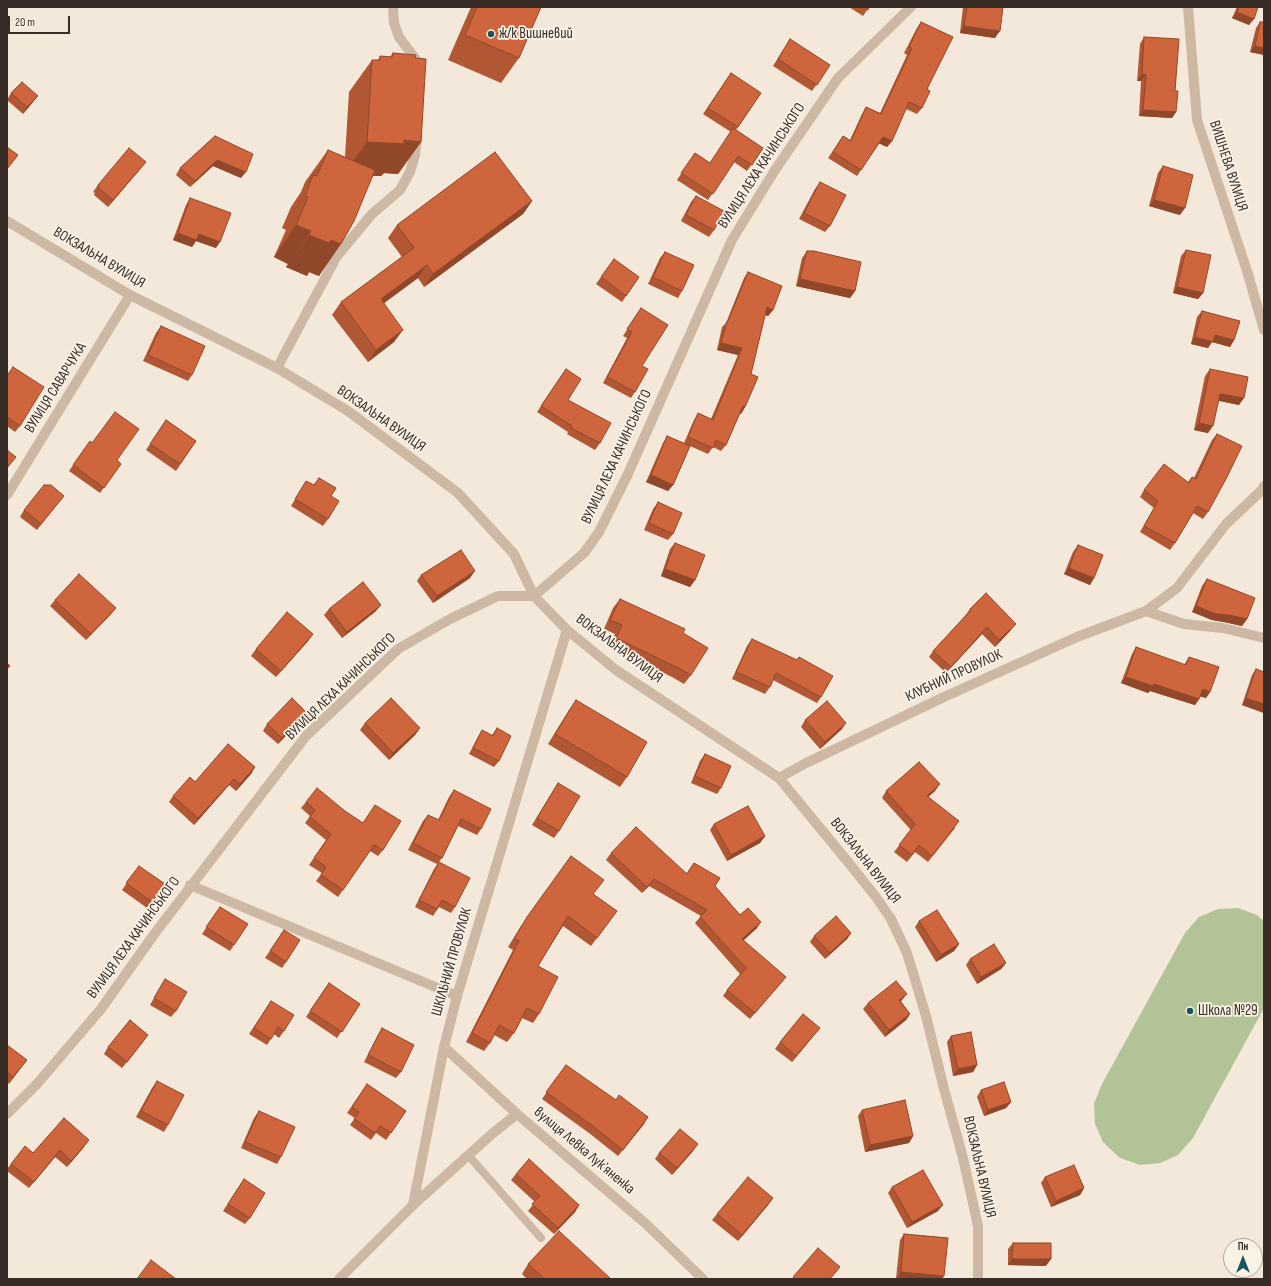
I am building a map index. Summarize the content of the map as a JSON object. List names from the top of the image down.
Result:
{
  "streets": {
    "street": [
      "ВУЛИЦЯ ЛЕХА КАЧИНСЬКОГО",
      "ВИШНЕВА ВУЛИЦЯ",
      "ВОКЗАЛЬНА ВУЛИЦЯ",
      "ВУЛИЦЯ САВАРЧУКА",
      "КЛУБНИЙ ПРОВУЛОК",
      "ШКІЛЬНИЙ ПРОВУЛОК",
      "вулиця Левка Лукʼяненка"
    ]
  },
  "crossings": [
    ["ВУЛИЦЯ ЛЕХА КАЧИНСЬКОГО", "ВОКЗАЛЬНА ВУЛИЦЯ"],
    ["ВОКЗАЛЬНА ВУЛИЦЯ", "ВУЛИЦЯ САВАРЧУКА"],
    ["ВОКЗАЛЬНА ВУЛИЦЯ", "КЛУБНИЙ ПРОВУЛОК"],
    ["ВОКЗАЛЬНА ВУЛИЦЯ", "ШКІЛЬНИЙ ПРОВУЛОК"],
    ["ШКІЛЬНИЙ ПРОВУЛОК", "вулиця Левка Лукʼяненка"]
  ],
  "places": ["ж/к Вишневий", "Школа №29"],
  "scale_bar": "20 m",
  "north": "top"
}
